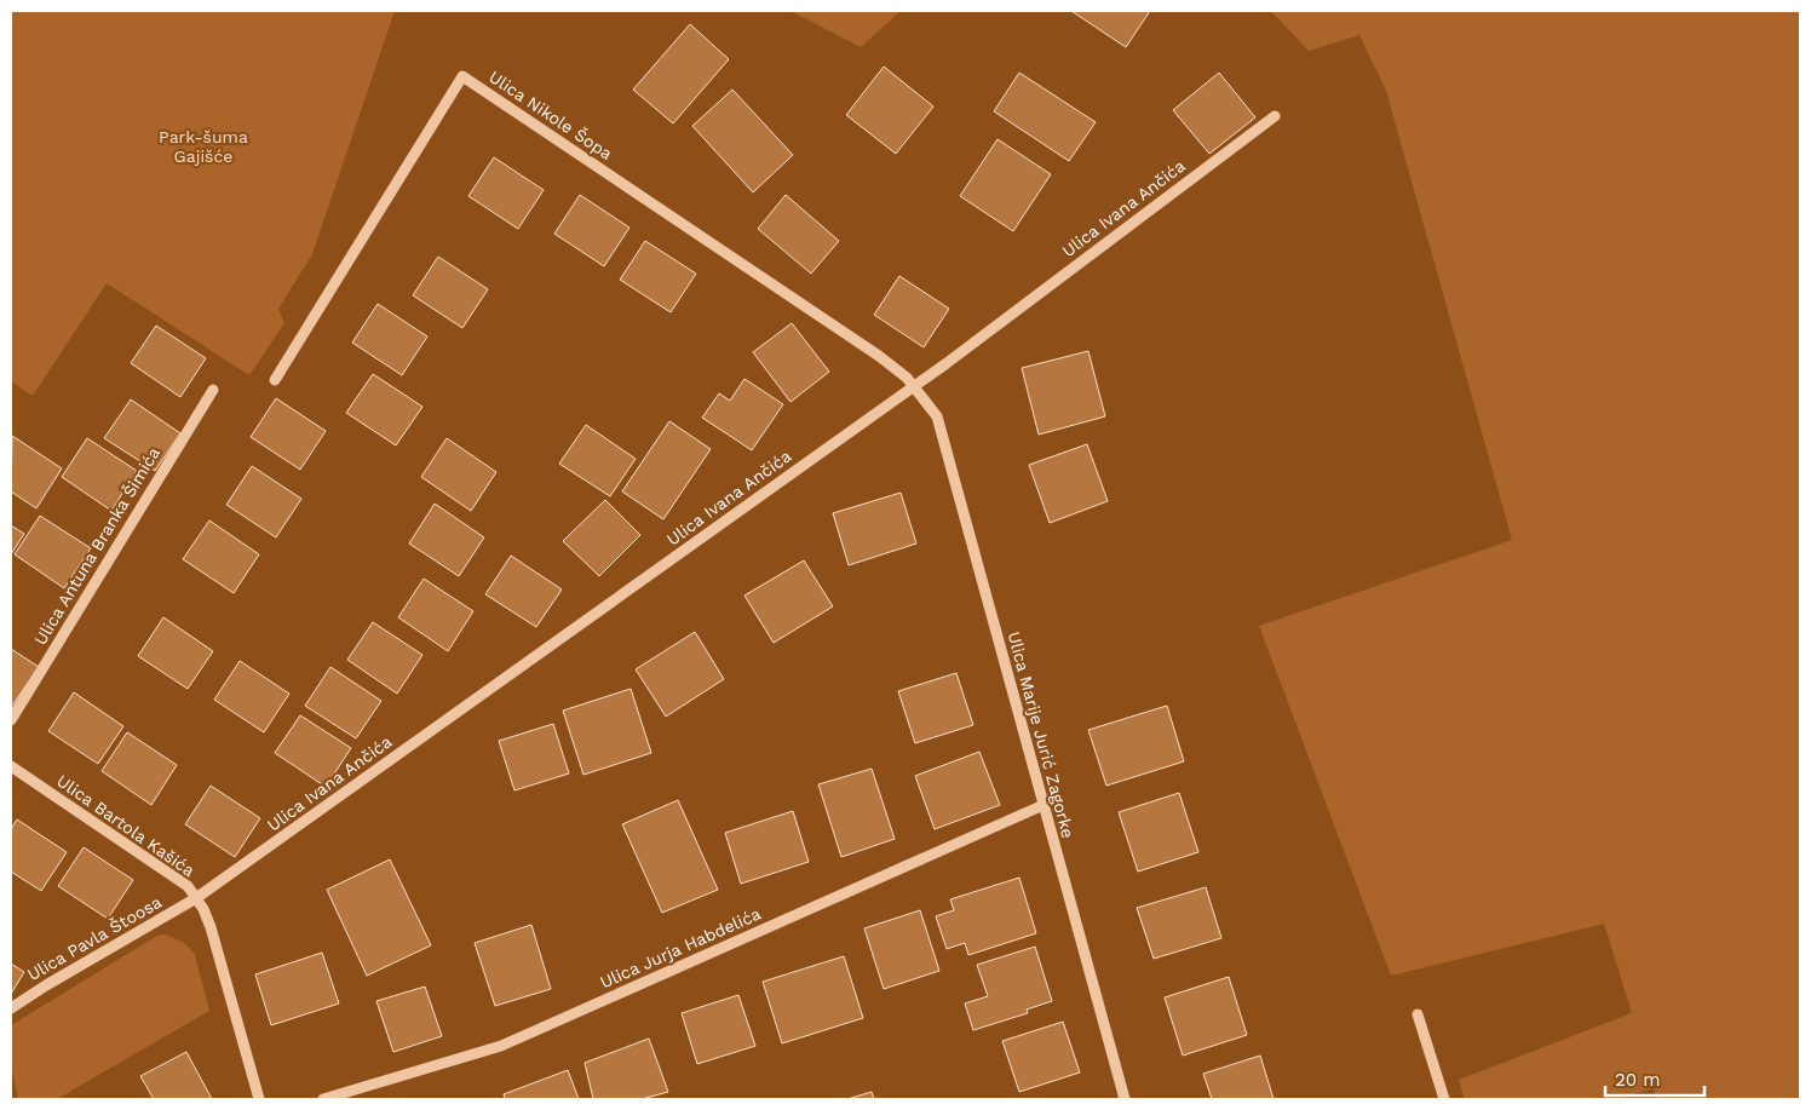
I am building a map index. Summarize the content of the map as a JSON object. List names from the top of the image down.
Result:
{
  "streets": {
    "street": [
      "Ulica Nikole Šopa",
      "Ulica Ivana Ančića",
      "Ulica Antuna Branka Šimića",
      "Ulica Marije Jurić Zagorke",
      "Ulica Bartola Kašića",
      "Ulica Pavla Štoosa",
      "Ulica Jurja Habdelića"
    ]
  },
  "crossings": [
    ["Ulica Nikole Šopa", "Ulica Ivana Ančića"],
    ["Ulica Nikole Šopa", "Ulica Marije Jurić Zagorke"],
    ["Ulica Ivana Ančića", "Ulica Marije Jurić Zagorke"],
    ["Ulica Ivana Ančića", "Ulica Bartola Kašića"],
    ["Ulica Ivana Ančića", "Ulica Pavla Štoosa"],
    ["Ulica Marije Jurić Zagorke", "Ulica Jurja Habdelića"],
    ["Ulica Bartola Kašića", "Ulica Pavla Štoosa"]
  ],
  "parks": ["Park-šuma Gajišće"],
  "scale_bar": "20 m"
}
